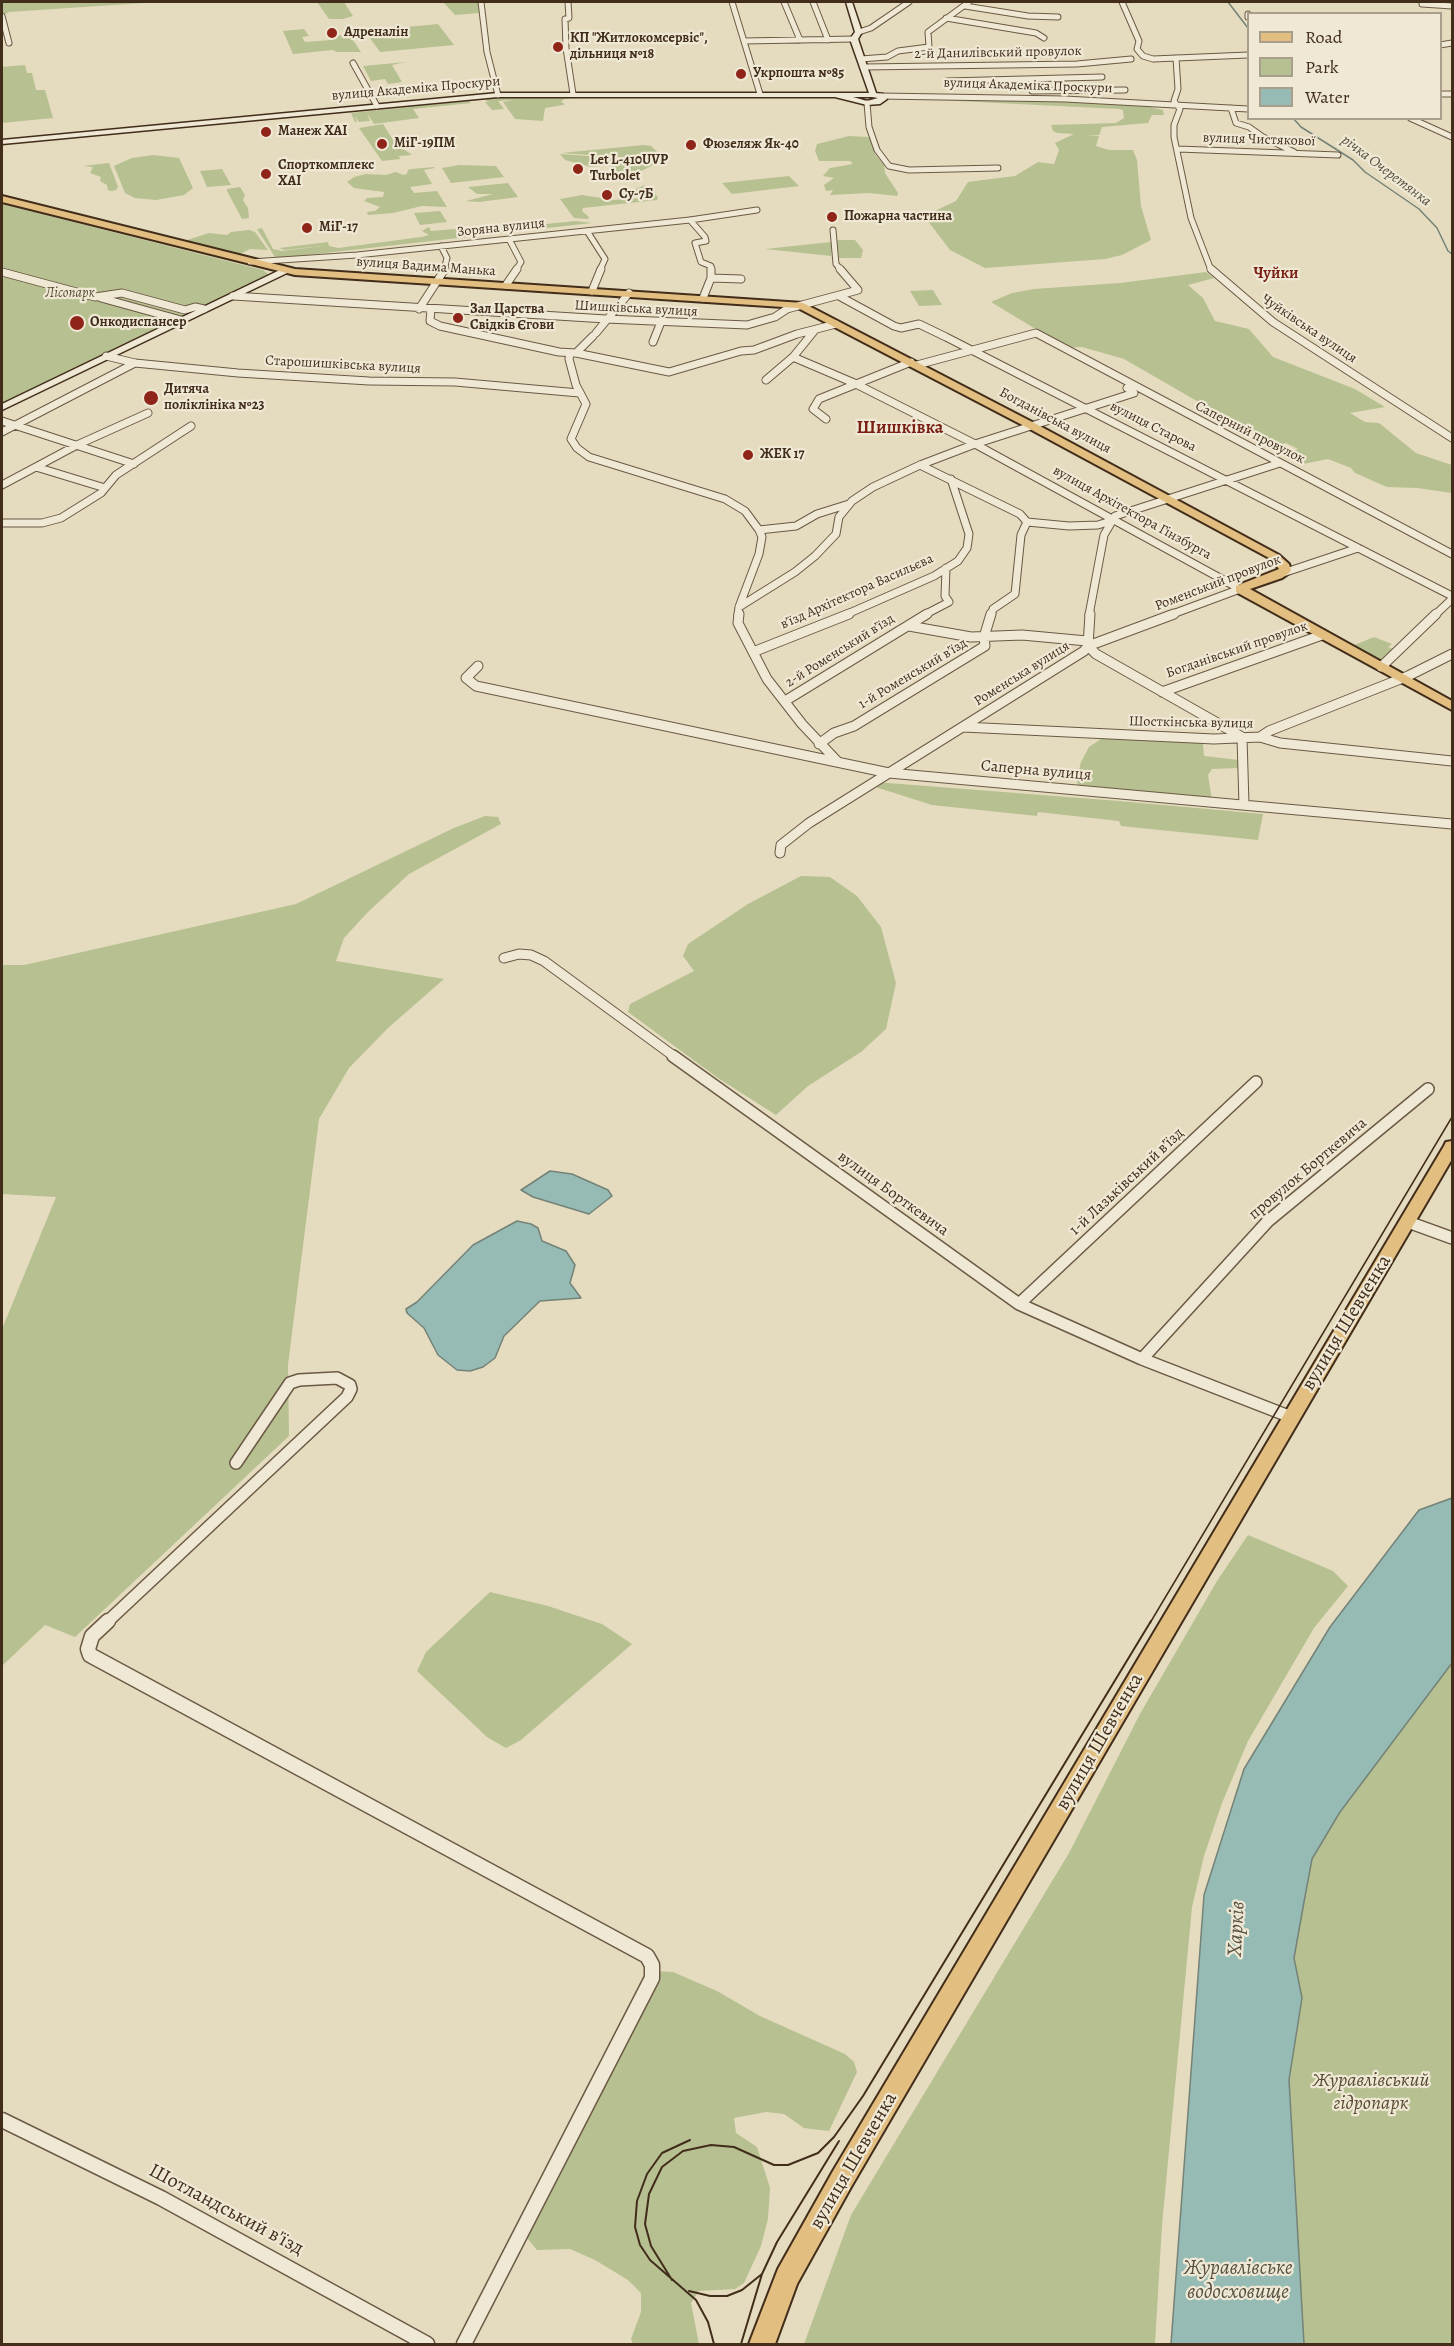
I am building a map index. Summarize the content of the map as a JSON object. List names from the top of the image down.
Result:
{
  "streets": {
    "main road": [
      "вулиця Вадима Манька",
      "Богданівська вулиця",
      "вулиця Архітектора Гінзбурга",
      "Роменський провулок",
      "вулиця Шевченка"
    ],
    "street": [
      "2-й Данилівський провулок",
      "вулиця Академіка Проскури",
      "вулиця Чистякової",
      "Зоряна вулиця",
      "Шишківська вулиця",
      "Чуйківська вулиця",
      "Старошишківська вулиця",
      "вулиця Старова",
      "Саперний провулок",
      "в’їзд Архітектора Васильєва",
      "Богданівський провулок",
      "2-й Роменський в’їзд",
      "1-й Роменський в’їзд",
      "Роменська вулиця",
      "Шосткінська вулиця",
      "Саперна вулиця",
      "провулок Борткевича",
      "1-й Лазьківський в’їзд",
      "вулиця Борткевича",
      "Шотландський в'їзд"
    ]
  },
  "crossings": [
    ["вулиця Академіка Проскури", "Чуйківська вулиця"],
    ["вулиця Чистякової", "Чуйківська вулиця"],
    ["Зоряна вулиця", "вулиця Вадима Манька"],
    ["вулиця Вадима Манька", "Шишківська вулиця"],
    ["вулиця Вадима Манька", "Богданівська вулиця"],
    ["вулиця Вадима Манька", "вулиця Старова"],
    ["Шишківська вулиця", "Богданівська вулиця"],
    ["Богданівська вулиця", "Роменський провулок"],
    ["вулиця Старова", "Саперний провулок"],
    ["вулиця Старова", "вулиця Архітектора Гінзбурга"],
    ["вулиця Старова", "Роменський провулок"],
    ["вулиця Архітектора Гінзбурга", "Роменський провулок"],
    ["вулиця Архітектора Гінзбурга", "Богданівський провулок"],
    ["вулиця Архітектора Гінзбурга", "Роменська вулиця"],
    ["Роменський провулок", "1-й Роменський в’їзд"],
    ["Роменський провулок", "Роменська вулиця"],
    ["в’їзд Архітектора Васильєва", "2-й Роменський в’їзд"],
    ["2-й Роменський в’їзд", "1-й Роменський в’їзд"],
    ["1-й Роменський в’їзд", "Роменська вулиця"],
    ["Роменська вулиця", "Шосткінська вулиця"],
    ["Роменська вулиця", "Саперна вулиця"],
    ["провулок Борткевича", "вулиця Борткевича"],
    ["1-й Лазьківський в’їзд", "вулиця Борткевича"],
    ["вулиця Борткевича", "вулиця Шевченка"]
  ],
  "districts": ["Чуйки", "Шишківка"],
  "water": ["річка Очеретянка", "Харків", "Журавлівське водосховище"],
  "parks": ["Лісопарк", "Журавлівський гідропарк"],
  "places": [
    "Адреналін",
    "КП \"Житлокомсервіс\", дільниця №18",
    "Укрпошта №85",
    "Манеж ХАІ",
    "МіГ-19ПМ",
    "Фюзеляж Як-40",
    "Let L-410UVP Turbolet",
    "Спорткомплекс ХАІ",
    "Су-7Б",
    "Пожарна частина",
    "МіГ-17",
    "Зал Царства Свідків Єгови",
    "Онкодиспансер",
    "Дитяча поліклініка №23",
    "ЖЕК 17"
  ],
  "legend": ["Road", "Park", "Water"]
}
